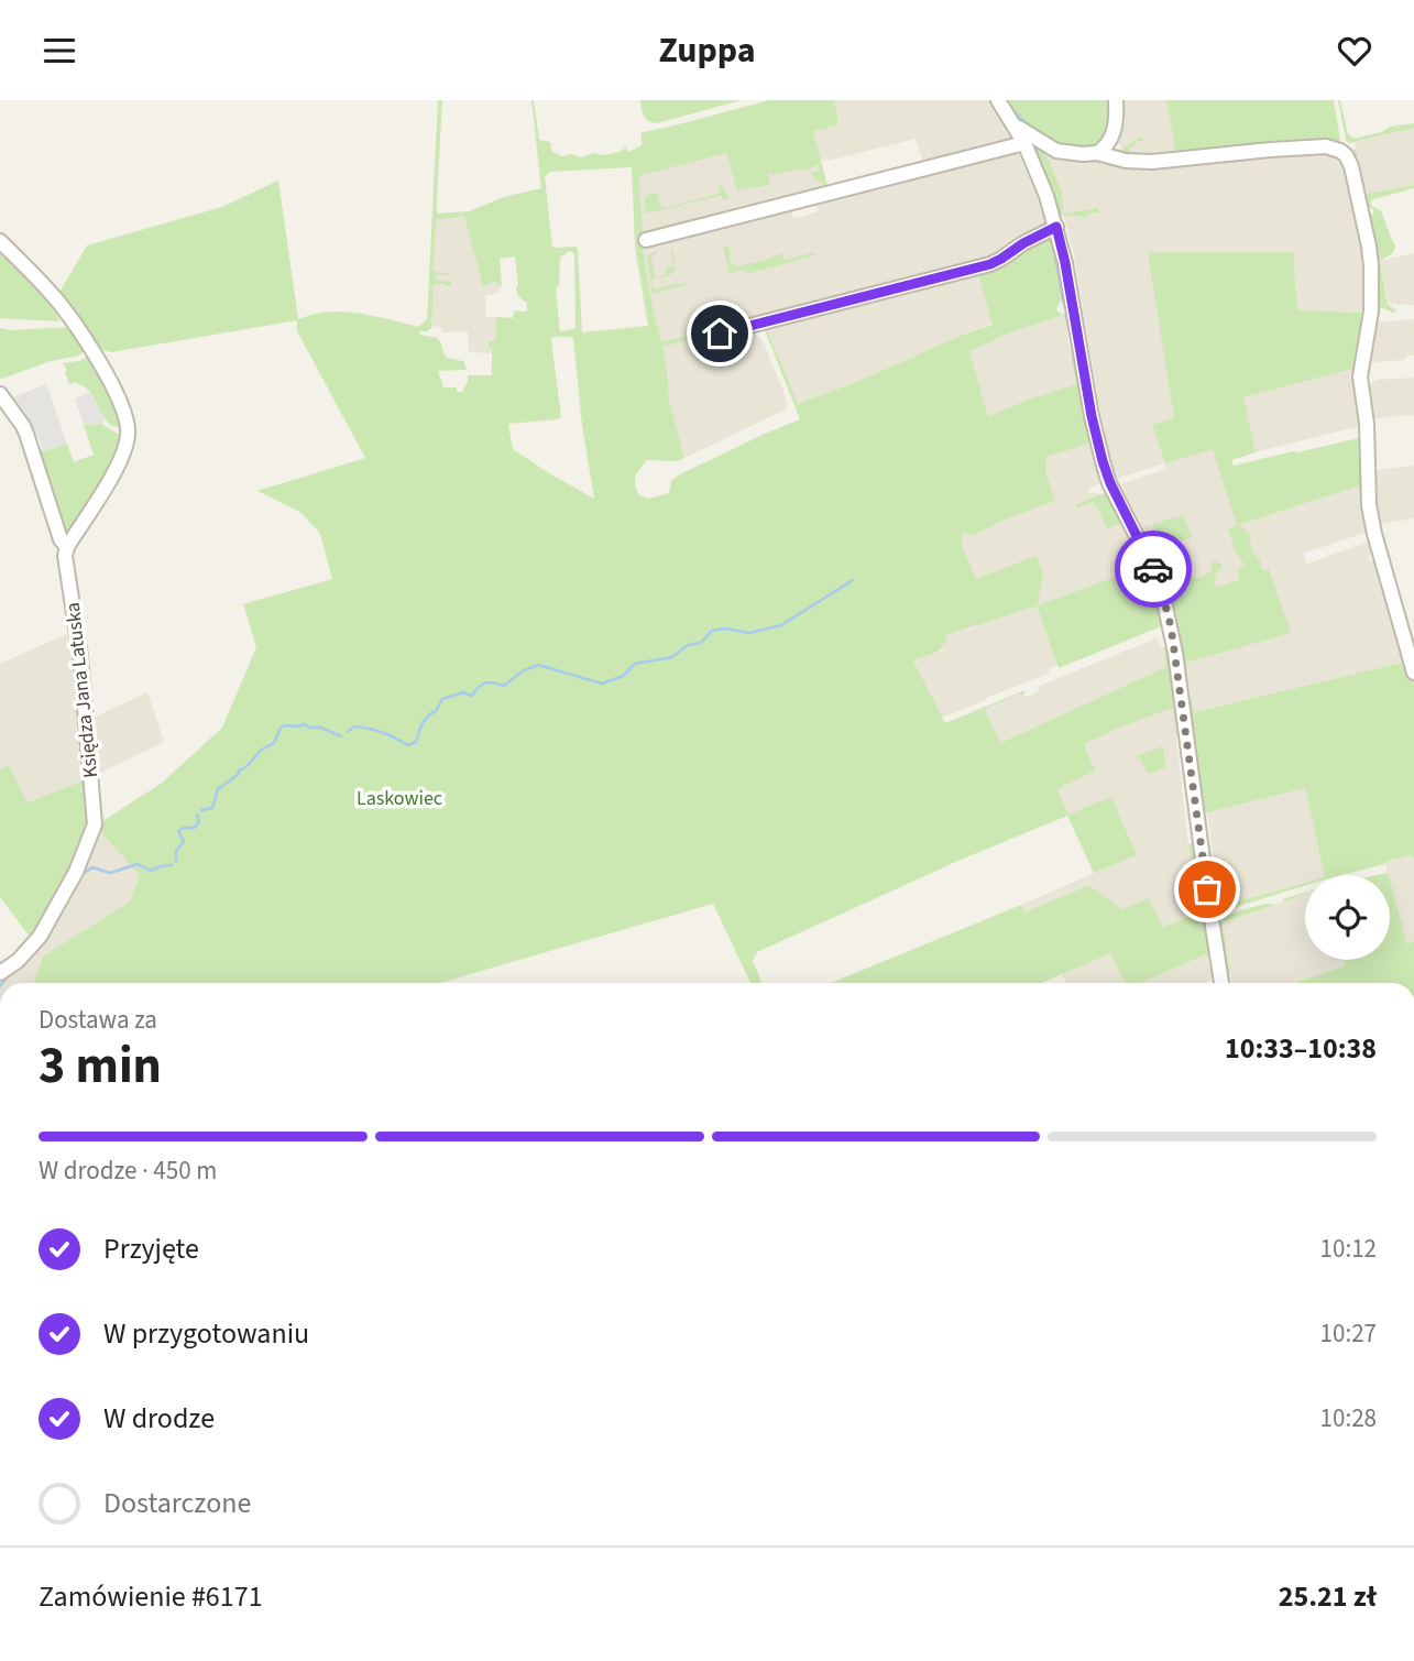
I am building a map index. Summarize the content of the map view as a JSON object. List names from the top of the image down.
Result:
{
  "streets": {
    "street": ["Księdza Jana Latuska"]
  },
  "parks": ["Laskowiec"],
  "page": {
    "header": "Zuppa",
    "heading": ["3 min", "Dostawa za", "10:33–10:38"],
    "panel": ["Zamówienie #6171", "25.21 zł"],
    "bar": "W drodze · 450 m",
    "list": [
      ["Przyjęte", "10:12"],
      ["W przygotowaniu", "10:27"],
      ["W drodze", "10:28"],
      "Dostarczone"
    ]
  }
}
